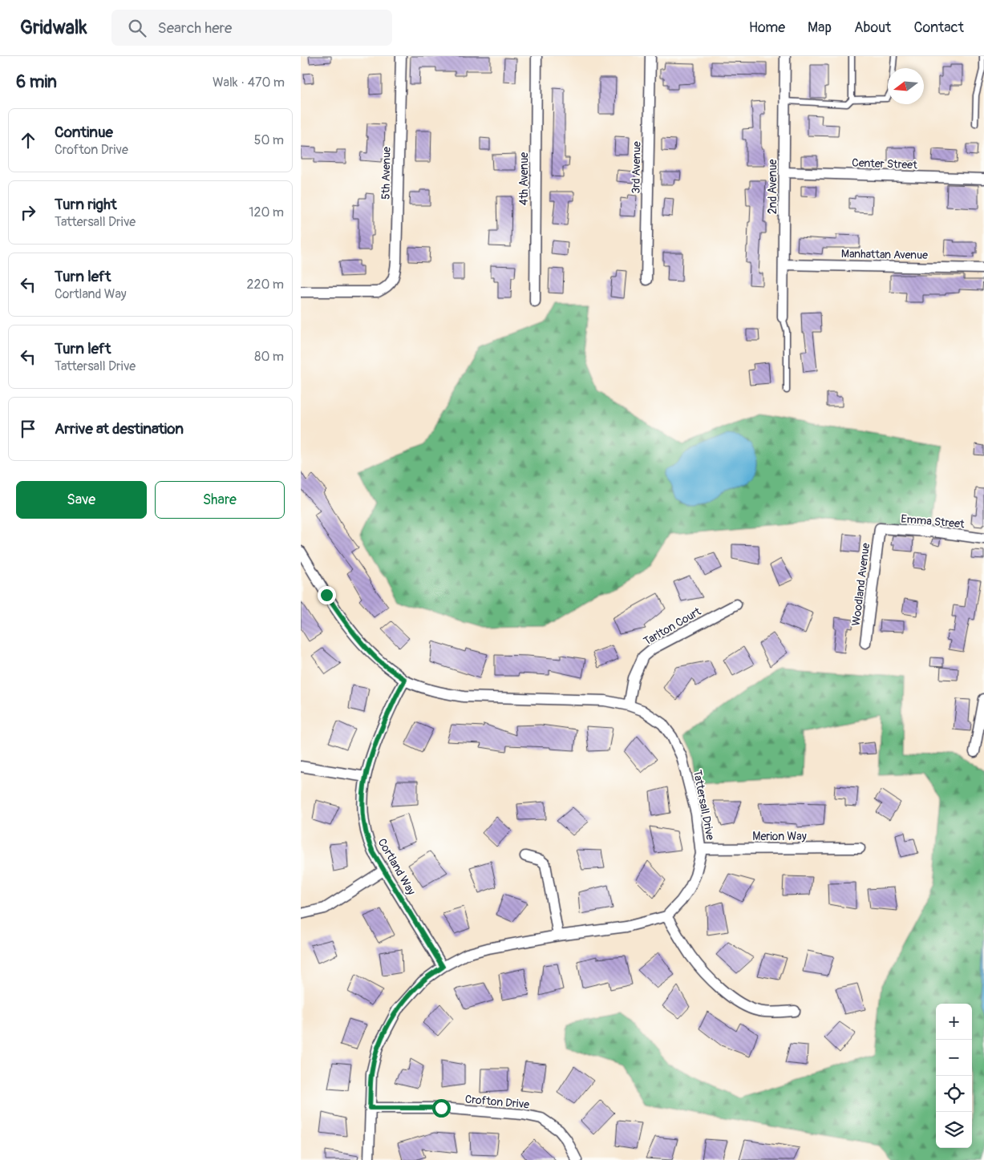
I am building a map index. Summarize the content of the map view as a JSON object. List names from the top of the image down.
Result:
{
  "streets": {
    "street": [
      "Center Street",
      "3rd Avenue",
      "5th Avenue",
      "4th Avenue",
      "2nd Avenue",
      "Manhattan Avenue",
      "Emma Street",
      "Woodland Avenue",
      "Tarlton Court",
      "Tattersall Drive",
      "Merion Way",
      "Cortland Way",
      "Crofton Drive"
    ]
  },
  "crossings": [
    ["Center Street", "2nd Avenue"],
    ["2nd Avenue", "Manhattan Avenue"],
    ["Emma Street", "Woodland Avenue"],
    ["Tarlton Court", "Tattersall Drive"],
    ["Tattersall Drive", "Merion Way"],
    ["Tattersall Drive", "Cortland Way"]
  ],
  "north": "left",
  "page": {
    "header": "Gridwalk",
    "search": "Search here",
    "nav": [
      "Home",
      "Map",
      "About",
      "Contact"
    ],
    "heading": ["6 min", "Walk · 470 m"],
    "list": [
      ["Continue", "Crofton Drive", "50 m"],
      ["Turn right", "Tattersall Drive", "120 m"],
      ["Turn left", "Cortland Way", "220 m"],
      ["Turn left", "Tattersall Drive", "80 m"],
      "Arrive at destination"
    ],
    "buttons": ["Save", "Share"],
    "map_buttons": ["+", "−"]
  }
}
